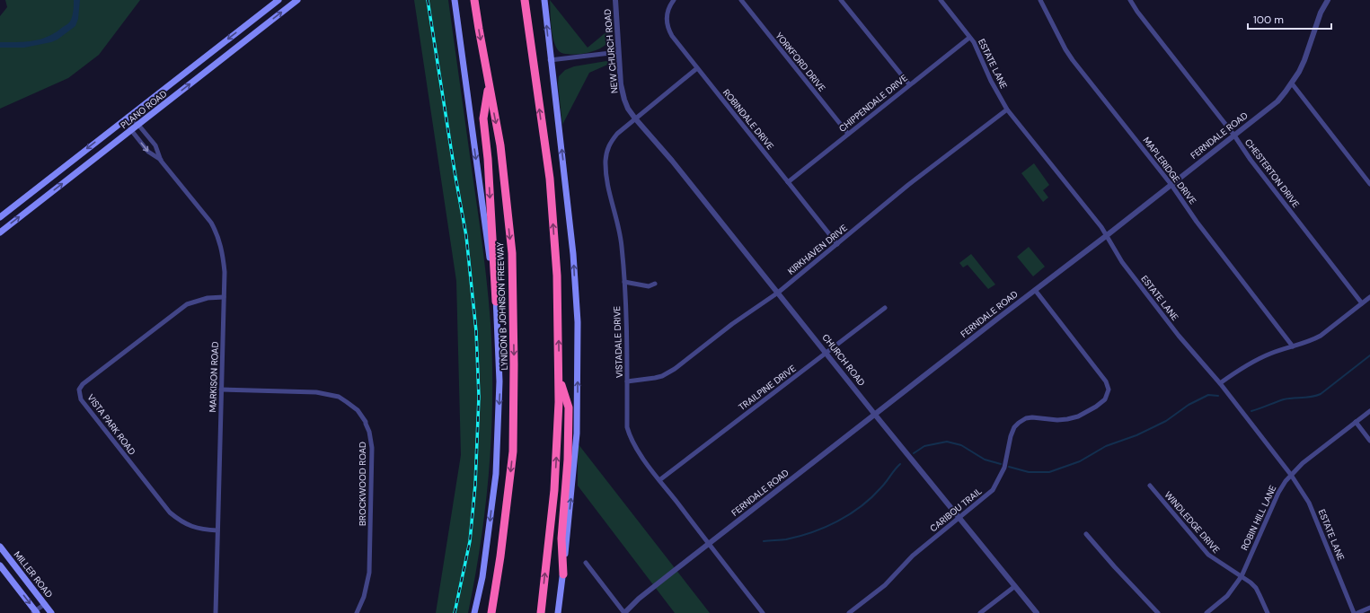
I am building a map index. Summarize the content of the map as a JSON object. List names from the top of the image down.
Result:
{
  "streets": {
    "highway": ["LYNDON B JOHNSON FREEWAY"],
    "main road": ["PLANO ROAD", "MILLER ROAD"],
    "street": [
      "NEW CHURCH ROAD",
      "YORKFORD DRIVE",
      "ESTATE LANE",
      "CHIPPENDALE DRIVE",
      "ROBINDALE DRIVE",
      "FERNDALE ROAD",
      "MAPLERIDGE DRIVE",
      "CHESTERTON DRIVE",
      "KIRKHAVEN DRIVE",
      "VISTADALE DRIVE",
      "CHURCH ROAD",
      "MARKISON ROAD",
      "TRAILPINE DRIVE",
      "VISTA PARK ROAD",
      "BROCKWOOD ROAD",
      "CARIBOU TRAIL",
      "ROBIN HILL LANE",
      "WINDLEDGE DRIVE"
    ]
  },
  "crossings": [
    ["NEW CHURCH ROAD", "VISTADALE DRIVE"],
    ["NEW CHURCH ROAD", "CHURCH ROAD"],
    ["YORKFORD DRIVE", "CHIPPENDALE DRIVE"],
    ["ESTATE LANE", "CHIPPENDALE DRIVE"],
    ["ESTATE LANE", "FERNDALE ROAD"],
    ["ESTATE LANE", "KIRKHAVEN DRIVE"],
    ["ESTATE LANE", "ROBIN HILL LANE"],
    ["CHIPPENDALE DRIVE", "ROBINDALE DRIVE"],
    ["PLANO ROAD", "MARKISON ROAD"],
    ["ROBINDALE DRIVE", "KIRKHAVEN DRIVE"],
    ["ROBINDALE DRIVE", "VISTADALE DRIVE"],
    ["FERNDALE ROAD", "MAPLERIDGE DRIVE"],
    ["FERNDALE ROAD", "CHESTERTON DRIVE"],
    ["FERNDALE ROAD", "VISTADALE DRIVE"],
    ["FERNDALE ROAD", "CHURCH ROAD"],
    ["FERNDALE ROAD", "CARIBOU TRAIL"],
    ["KIRKHAVEN DRIVE", "VISTADALE DRIVE"],
    ["KIRKHAVEN DRIVE", "CHURCH ROAD"],
    ["VISTADALE DRIVE", "CHURCH ROAD"],
    ["VISTADALE DRIVE", "TRAILPINE DRIVE"],
    ["CHURCH ROAD", "TRAILPINE DRIVE"],
    ["CHURCH ROAD", "CARIBOU TRAIL"],
    ["MARKISON ROAD", "VISTA PARK ROAD"],
    ["MARKISON ROAD", "BROCKWOOD ROAD"],
    ["ROBIN HILL LANE", "WINDLEDGE DRIVE"]
  ],
  "scale_bar": "100 m"
}
